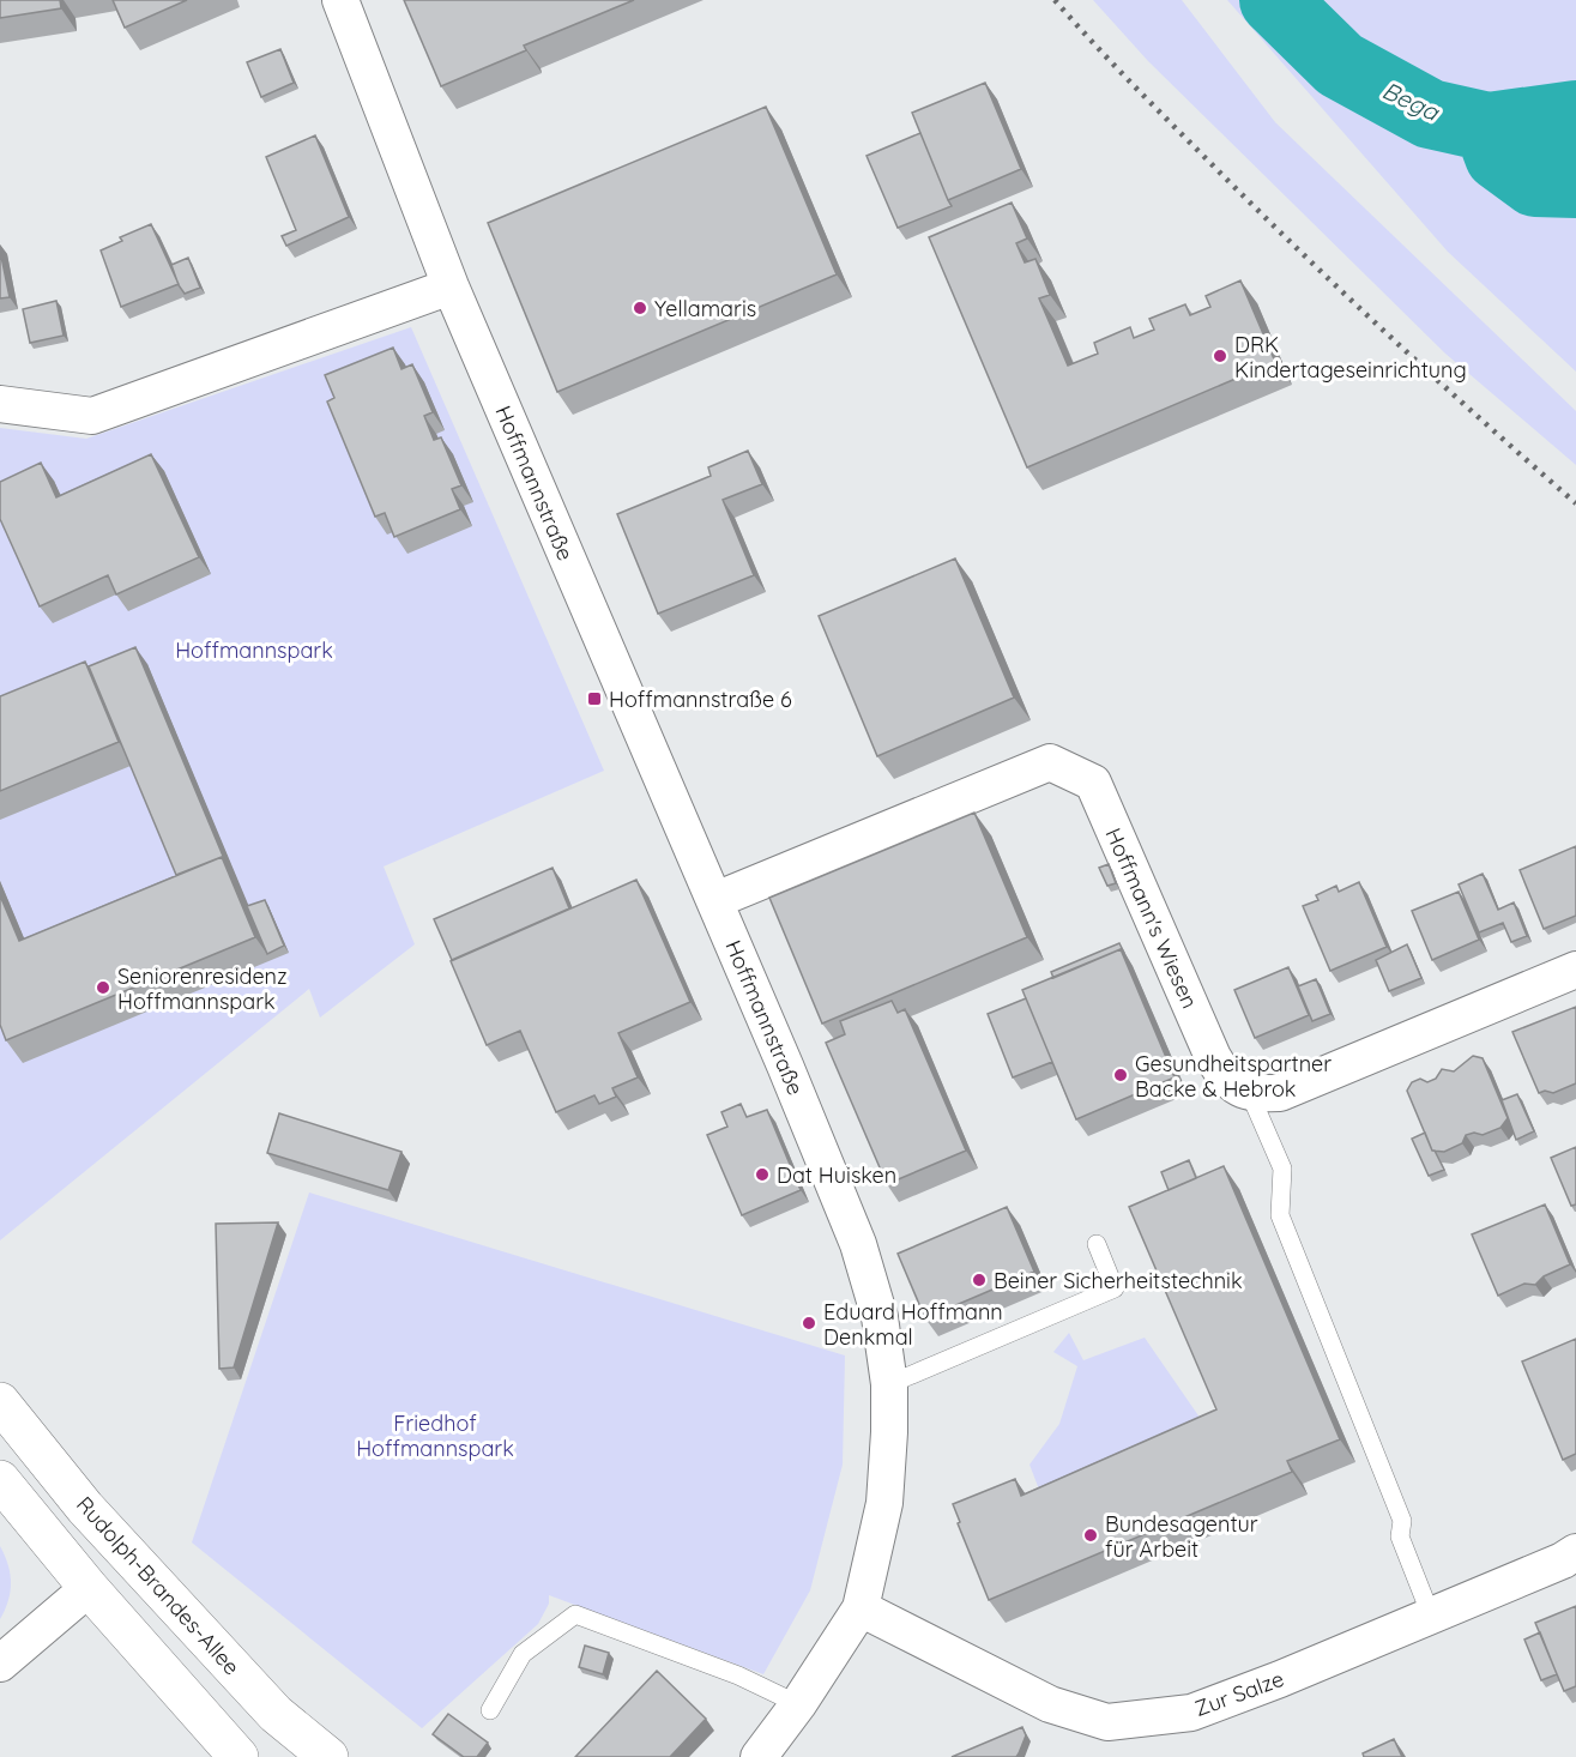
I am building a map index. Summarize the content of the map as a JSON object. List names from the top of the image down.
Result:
{
  "streets": {
    "main road": ["Rudolph-Brandes-Allee"],
    "street": ["Hoffmannstraße", "Hoffmann's Wiesen", "Zur Salze"]
  },
  "crossings": [
    ["Hoffmannstraße", "Hoffmann's Wiesen"],
    ["Hoffmannstraße", "Zur Salze"]
  ],
  "water": ["Bega"],
  "parks": ["Hoffmannspark", "Friedhof Hoffmannspark"],
  "places": {
    "other": [
      "Yellamaris",
      "DRK Kindertageseinrichtung",
      "Seniorenresidenz Hoffmannspark",
      "Gesundheitspartner Backe & Hebrok",
      "Dat Huisken",
      "Beiner Sicherheitstechnik",
      "Eduard Hoffmann Denkmal",
      "Bundesagentur für Arbeit"
    ],
    "transit": ["Hoffmannstraße 6"]
  }
}
